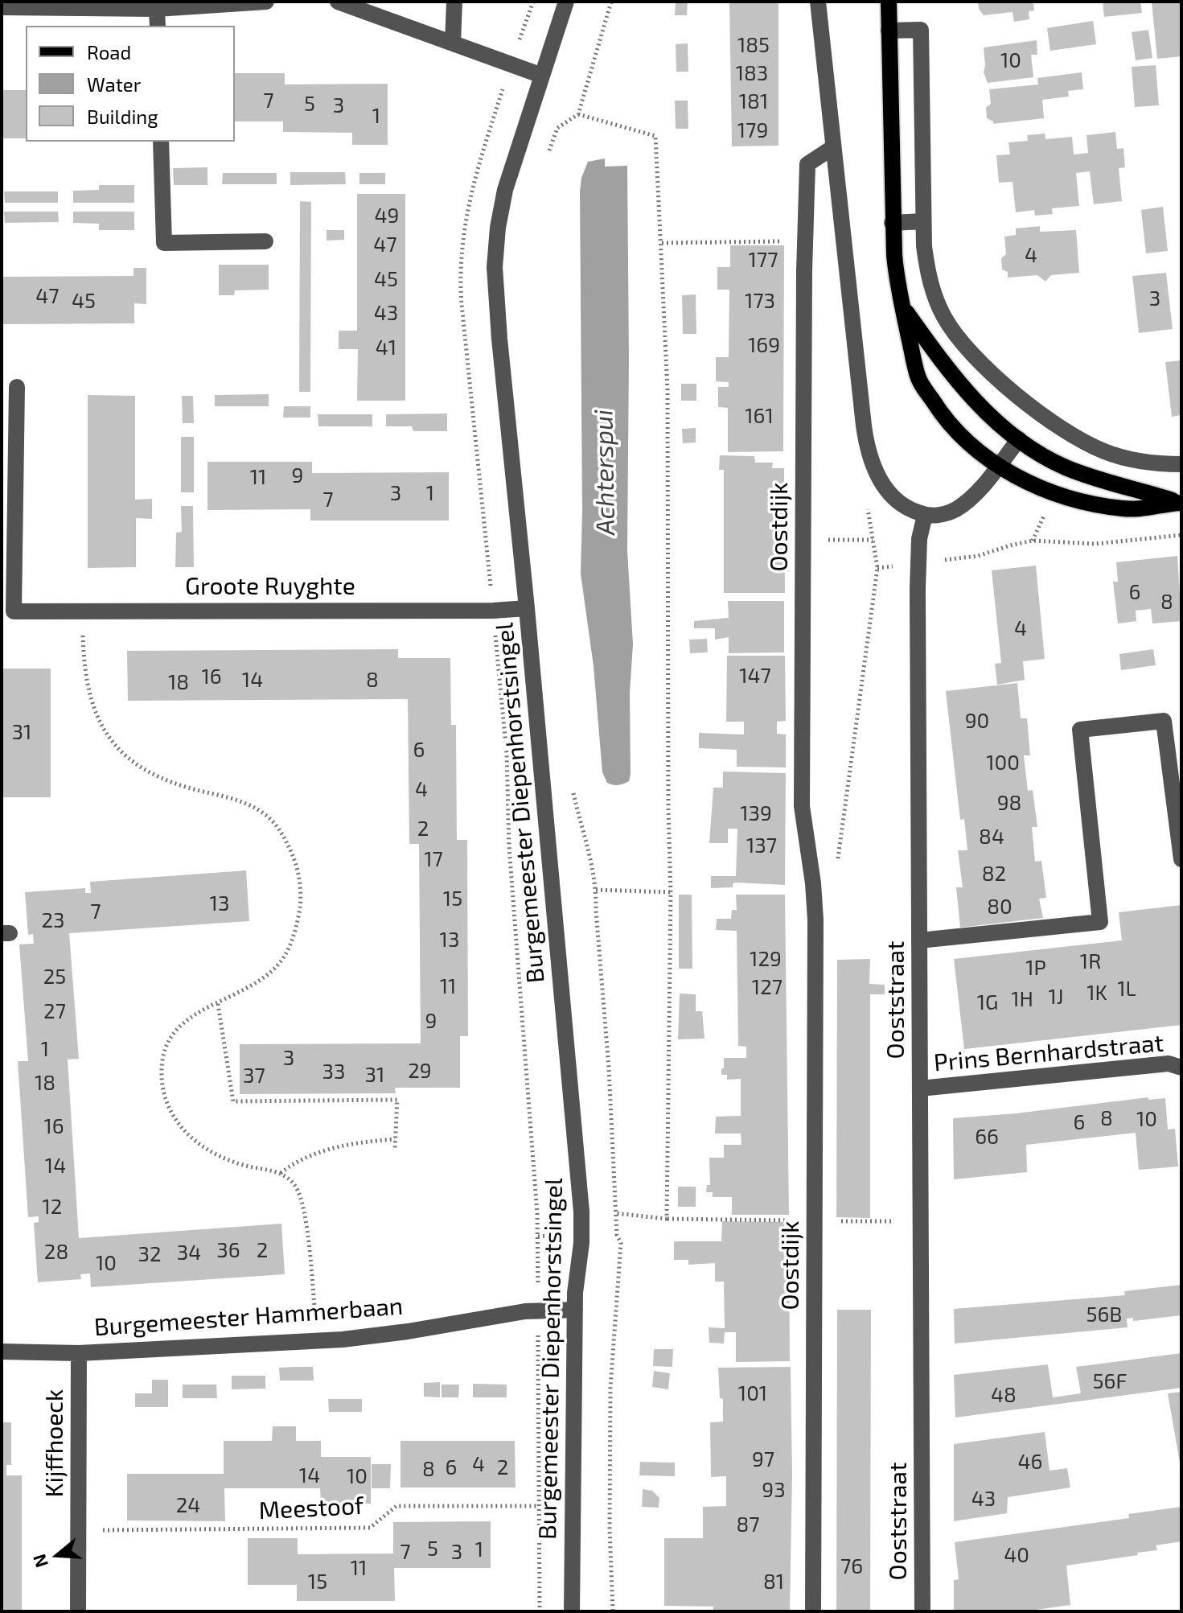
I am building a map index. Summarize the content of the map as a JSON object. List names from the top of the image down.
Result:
{
  "streets": {
    "street": [
      "Oostdijk",
      "Groote Ruyghte",
      "Burgemeester Diepenhorstsingel",
      "Ooststraat",
      "Prins Bernhardstraat",
      "Burgemeester Hammerbaan",
      "Kijffhoeck"
    ],
    "path": ["Meestoof"]
  },
  "crossings": [
    ["Groote Ruyghte", "Burgemeester Diepenhorstsingel"],
    ["Burgemeester Diepenhorstsingel", "Burgemeester Hammerbaan"],
    ["Ooststraat", "Prins Bernhardstraat"],
    ["Burgemeester Hammerbaan", "Kijffhoeck"],
    ["Kijffhoeck", "Meestoof"]
  ],
  "water": ["Achterspui"],
  "house_numbers": [
    "185",
    "10",
    "183",
    "7",
    "181",
    "5",
    "3",
    "1",
    "179",
    "49",
    "47",
    "4",
    "177",
    "45",
    "47",
    "3",
    "45",
    "173",
    "43",
    "169",
    "41",
    "161",
    "9",
    "11",
    "3",
    "1",
    "7",
    "6",
    "8",
    "4",
    "147",
    "16",
    "14",
    "8",
    "18",
    "90",
    "31",
    "6",
    "100",
    "4",
    "98",
    "139",
    "2",
    "84",
    "137",
    "17",
    "82",
    "15",
    "13",
    "80",
    "7",
    "23",
    "13",
    "129",
    "1R",
    "1P",
    "25",
    "11",
    "127",
    "1L",
    "1K",
    "1J",
    "1H",
    "1G",
    "27",
    "9",
    "1",
    "3",
    "29",
    "33",
    "31",
    "37",
    "18",
    "8",
    "10",
    "6",
    "16",
    "66",
    "14",
    "12",
    "36",
    "2",
    "28",
    "34",
    "32",
    "10",
    "56B",
    "56F",
    "101",
    "48",
    "97",
    "46",
    "4",
    "6",
    "2",
    "8",
    "14",
    "10",
    "93",
    "43",
    "24",
    "87",
    "5",
    "1",
    "7",
    "3",
    "40",
    "76",
    "11",
    "15",
    "81"
  ],
  "legend": ["Road", "Water", "Building"],
  "north": "left"
}
